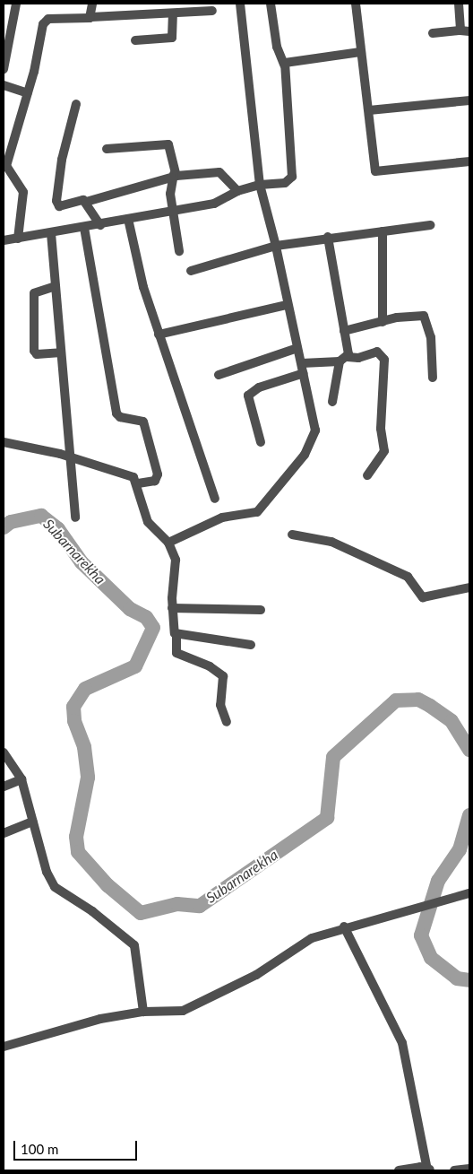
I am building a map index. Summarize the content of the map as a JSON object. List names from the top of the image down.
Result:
{
  "water": ["Subarnarekha"],
  "scale_bar": "100 m"
}
